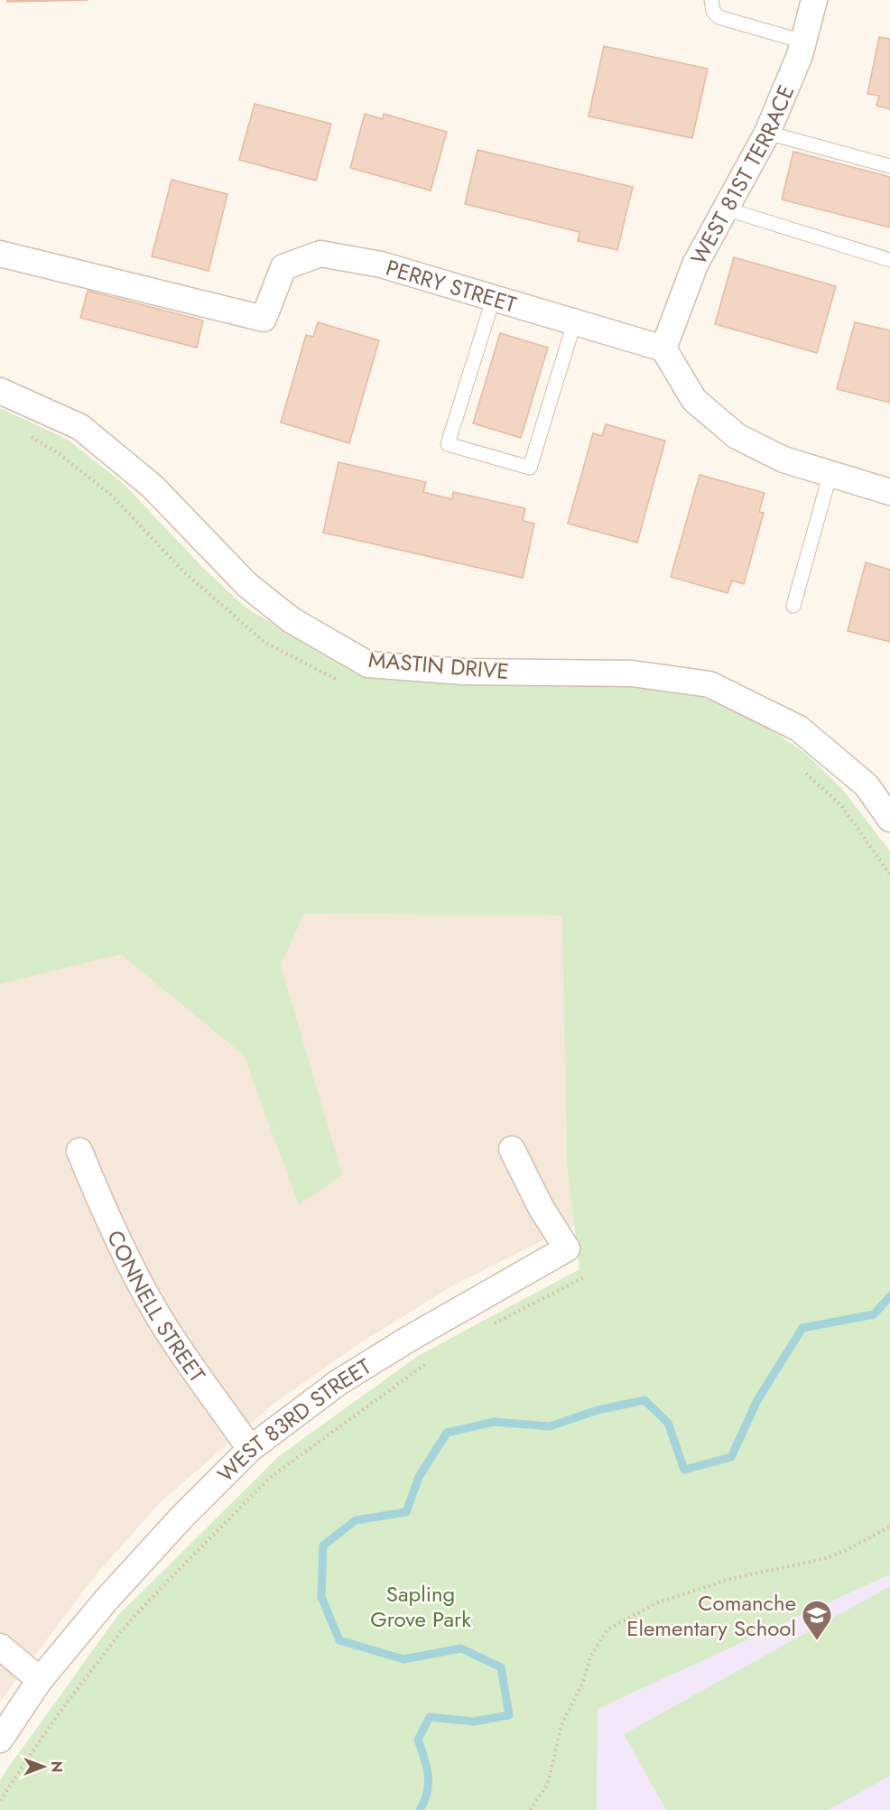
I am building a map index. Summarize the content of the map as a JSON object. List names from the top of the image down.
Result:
{
  "streets": {
    "street": [
      "WEST 81ST TERRACE",
      "PERRY STREET",
      "MASTIN DRIVE",
      "CONNELL STREET",
      "WEST 83RD STREET"
    ]
  },
  "crossings": [
    ["WEST 81ST TERRACE", "PERRY STREET"],
    ["CONNELL STREET", "WEST 83RD STREET"]
  ],
  "parks": ["Sapling Grove Park"],
  "places": {
    "school or university": ["Comanche Elementary School"]
  },
  "north": "right"
}
